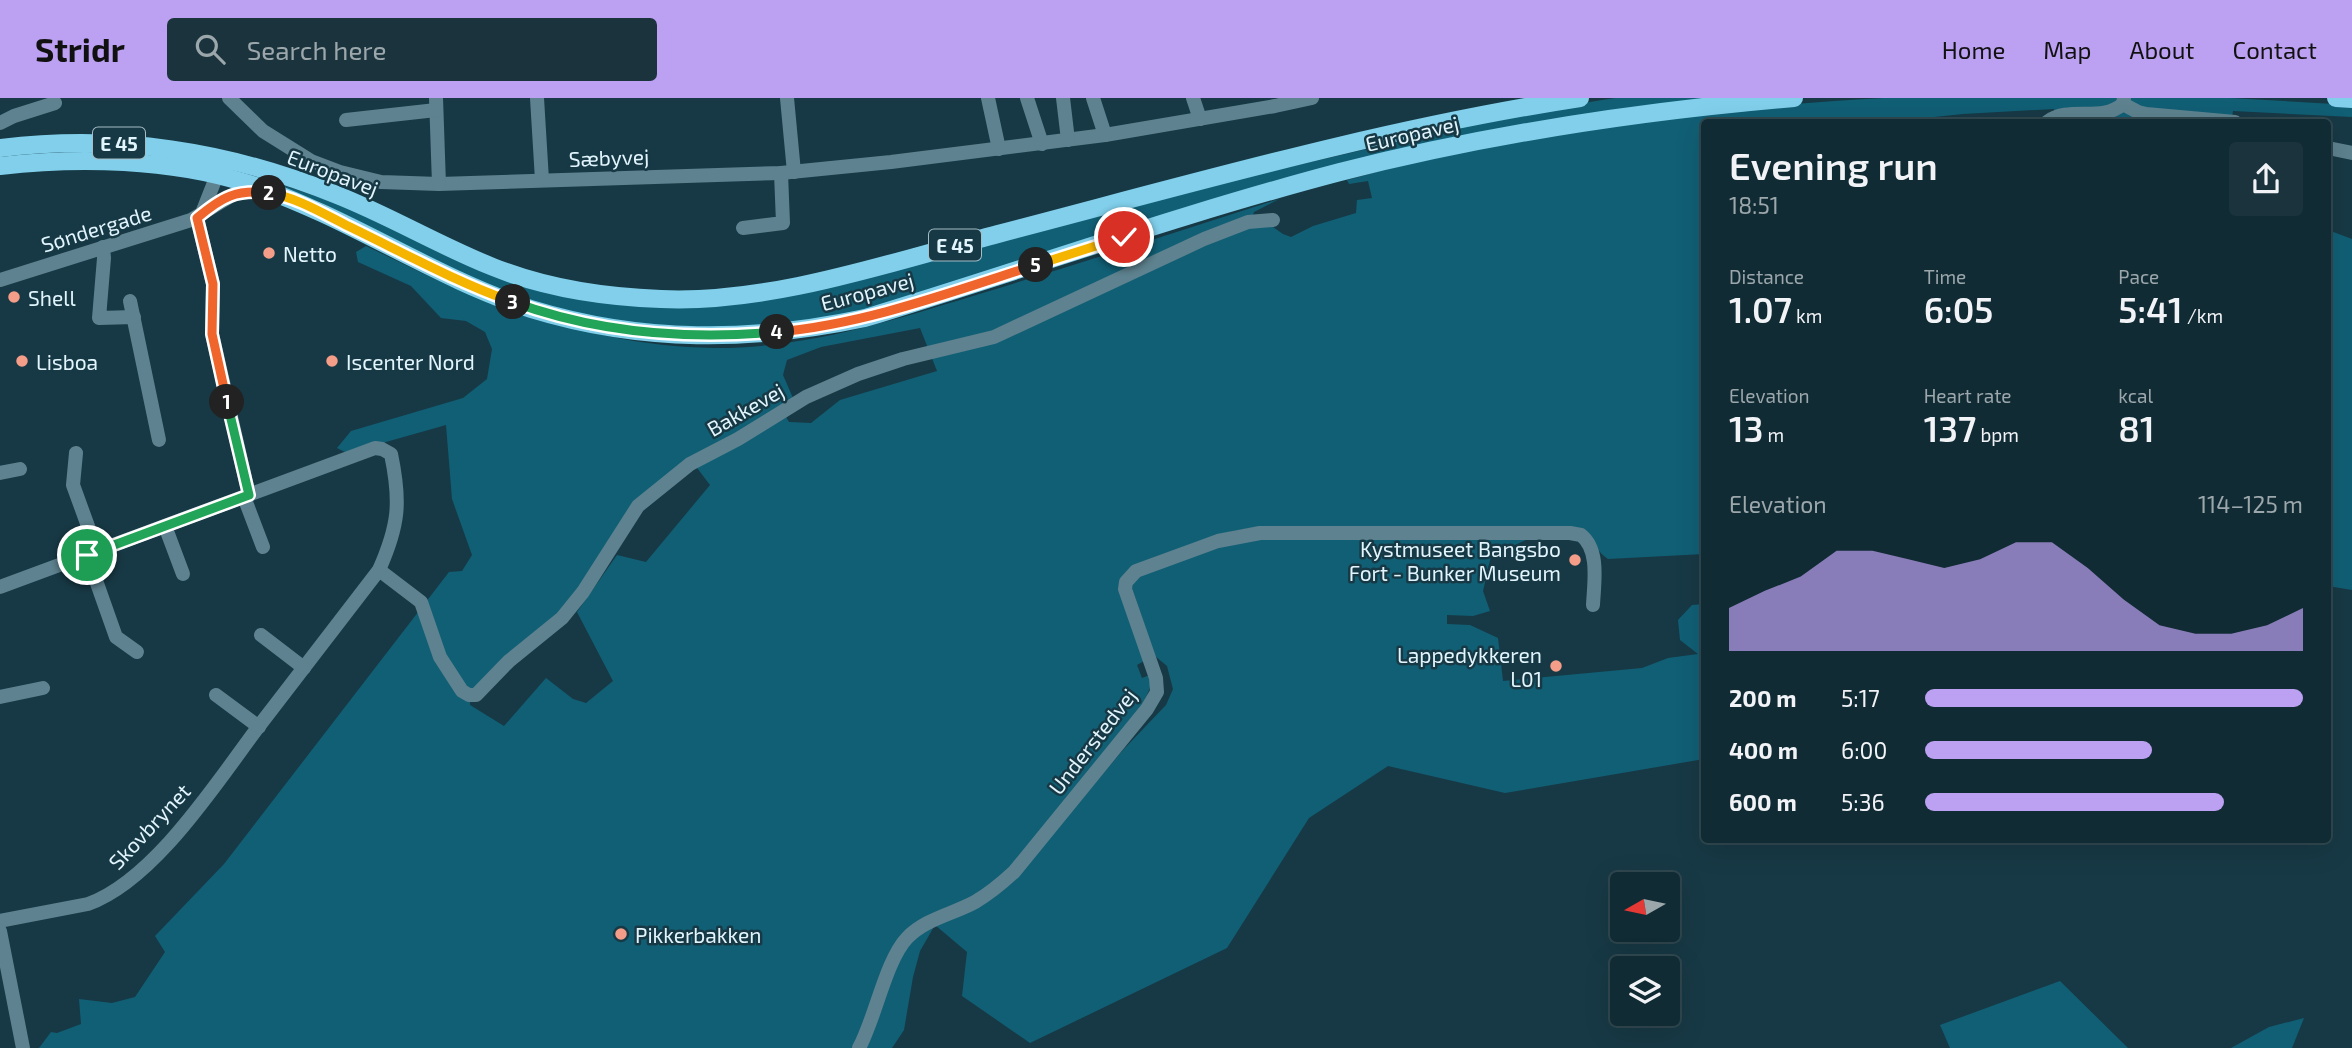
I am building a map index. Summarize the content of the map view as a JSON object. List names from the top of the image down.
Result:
{
  "streets": {
    "main road": ["Europavej", "E 45"],
    "street": [
      "Sæbyvej",
      "Søndergade",
      "Bakkevej",
      "Understedvej",
      "Skovbrynet"
    ]
  },
  "crossings": [
    ["Europavej", "Søndergade"],
    ["Bakkevej", "Skovbrynet"]
  ],
  "places": [
    "Netto",
    "Shell",
    "Lisboa",
    "Iscenter Nord",
    "Kystmuseet Bangsbo Fort - Bunker Museum",
    "Lappedykkeren L01",
    "Pikkerbakken"
  ],
  "north": "left",
  "page": {
    "header": "Stridr",
    "search": "Search here",
    "nav": [
      "Home",
      "Map",
      "About",
      "Contact"
    ],
    "heading": ["Evening run", "18:51"],
    "pins": [
      "2",
      "5",
      "3",
      "4",
      "1"
    ],
    "stats": [
      ["Distance", "1.07 km"],
      ["Time", "6:05"],
      ["Pace", "5:41 /km"],
      ["Elevation", "13 m"],
      ["Heart rate", "137 bpm"],
      ["kcal", "81"]
    ],
    "chart": ["Elevation", "114–125 m"],
    "list": [
      {
        "name": "200 m",
        "note": "5:17"
      },
      {
        "name": "400 m",
        "note": "6:00"
      },
      {
        "name": "600 m",
        "note": "5:36"
      }
    ]
  }
}
